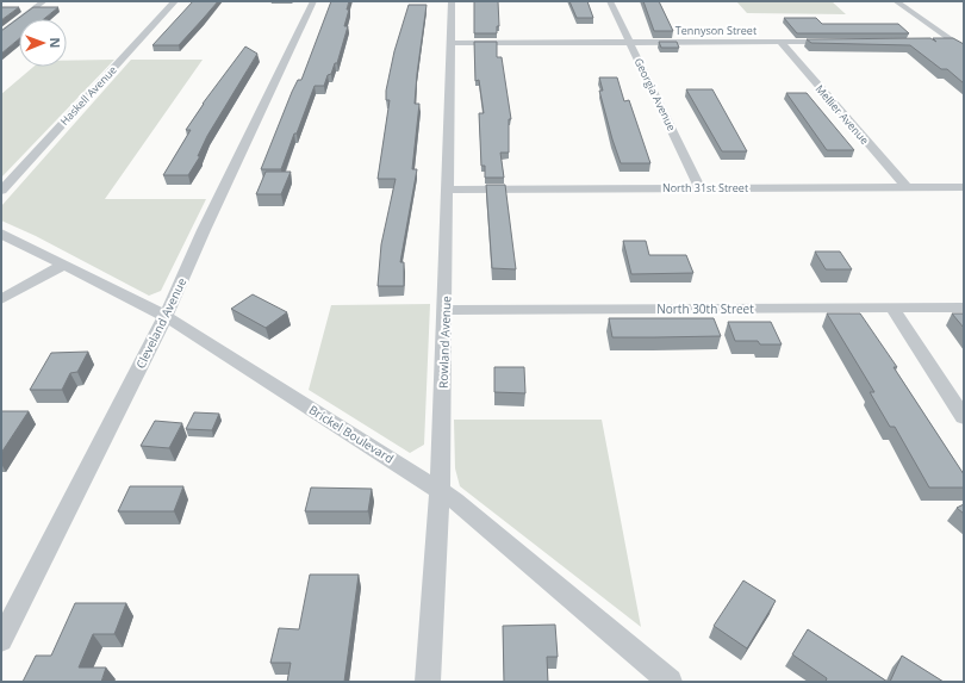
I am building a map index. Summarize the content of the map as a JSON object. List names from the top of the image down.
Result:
{
  "streets": {
    "street": [
      "Tennyson Street",
      "Georgia Avenue",
      "Haskell Avenue",
      "Mellier Avenue",
      "North 31st Street",
      "North 30th Street",
      "Cleveland Avenue",
      "Rowland Avenue",
      "Brickel Boulevard"
    ]
  },
  "crossings": [
    ["Tennyson Street", "Georgia Avenue"],
    ["Tennyson Street", "Mellier Avenue"],
    ["Tennyson Street", "Rowland Avenue"],
    ["Georgia Avenue", "North 31st Street"],
    ["Mellier Avenue", "North 31st Street"],
    ["North 31st Street", "Rowland Avenue"],
    ["North 30th Street", "Rowland Avenue"],
    ["Cleveland Avenue", "Brickel Boulevard"],
    ["Rowland Avenue", "Brickel Boulevard"]
  ],
  "north": "right"
}
